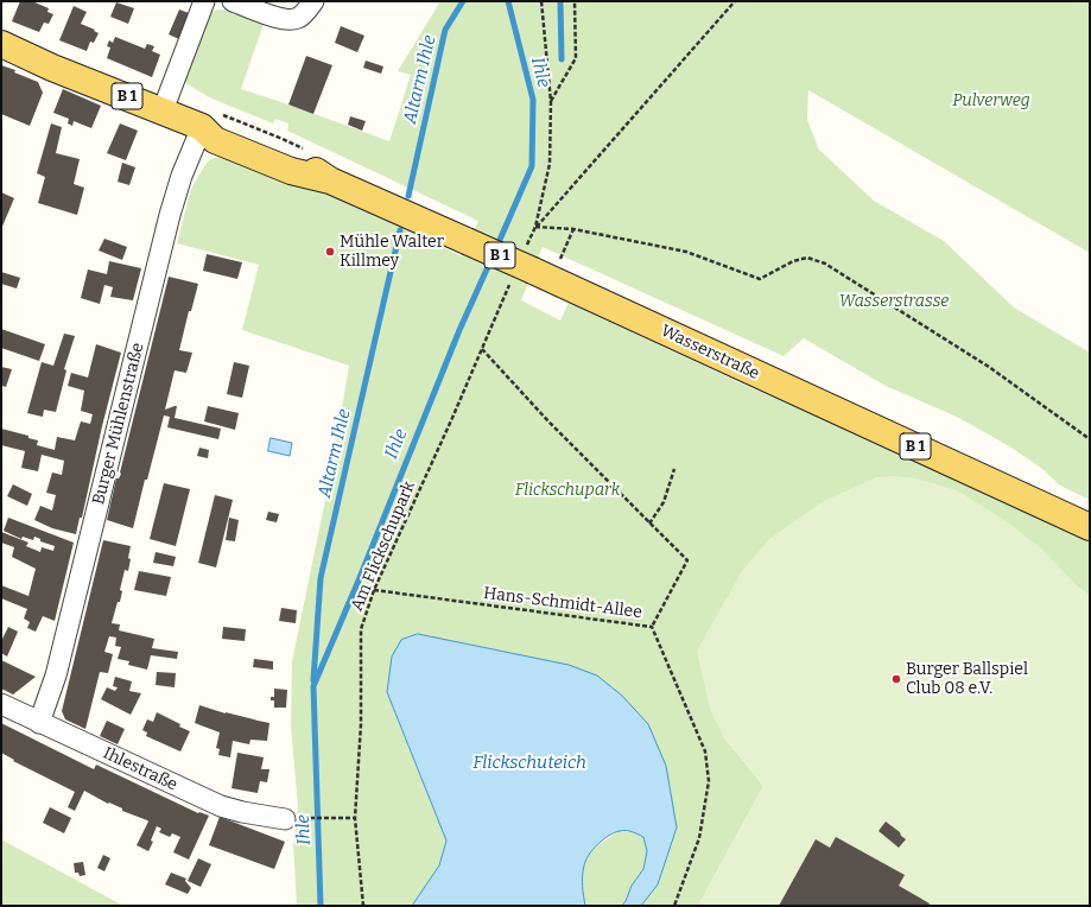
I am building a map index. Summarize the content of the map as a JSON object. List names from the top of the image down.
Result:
{
  "streets": {
    "main road": ["B 1", "Wasserstraße"],
    "street": ["Burger Mühlenstraße", "Ihlestraße"],
    "path": ["Am Flickschupark", "Hans-Schmidt-Allee"]
  },
  "crossings": [
    ["Wasserstraße", "Burger Mühlenstraße"],
    ["Wasserstraße", "Am Flickschupark"],
    ["Burger Mühlenstraße", "Ihlestraße"],
    ["Am Flickschupark", "Hans-Schmidt-Allee"]
  ],
  "water": ["Ihle", "Altarm Ihle", "Flickschuteich"],
  "parks": ["Pulverweg", "Wasserstrasse", "Flickschupark"],
  "places": ["Mühle Walter Killmey", "Burger Ballspiel Club 08 e.V."]
}
